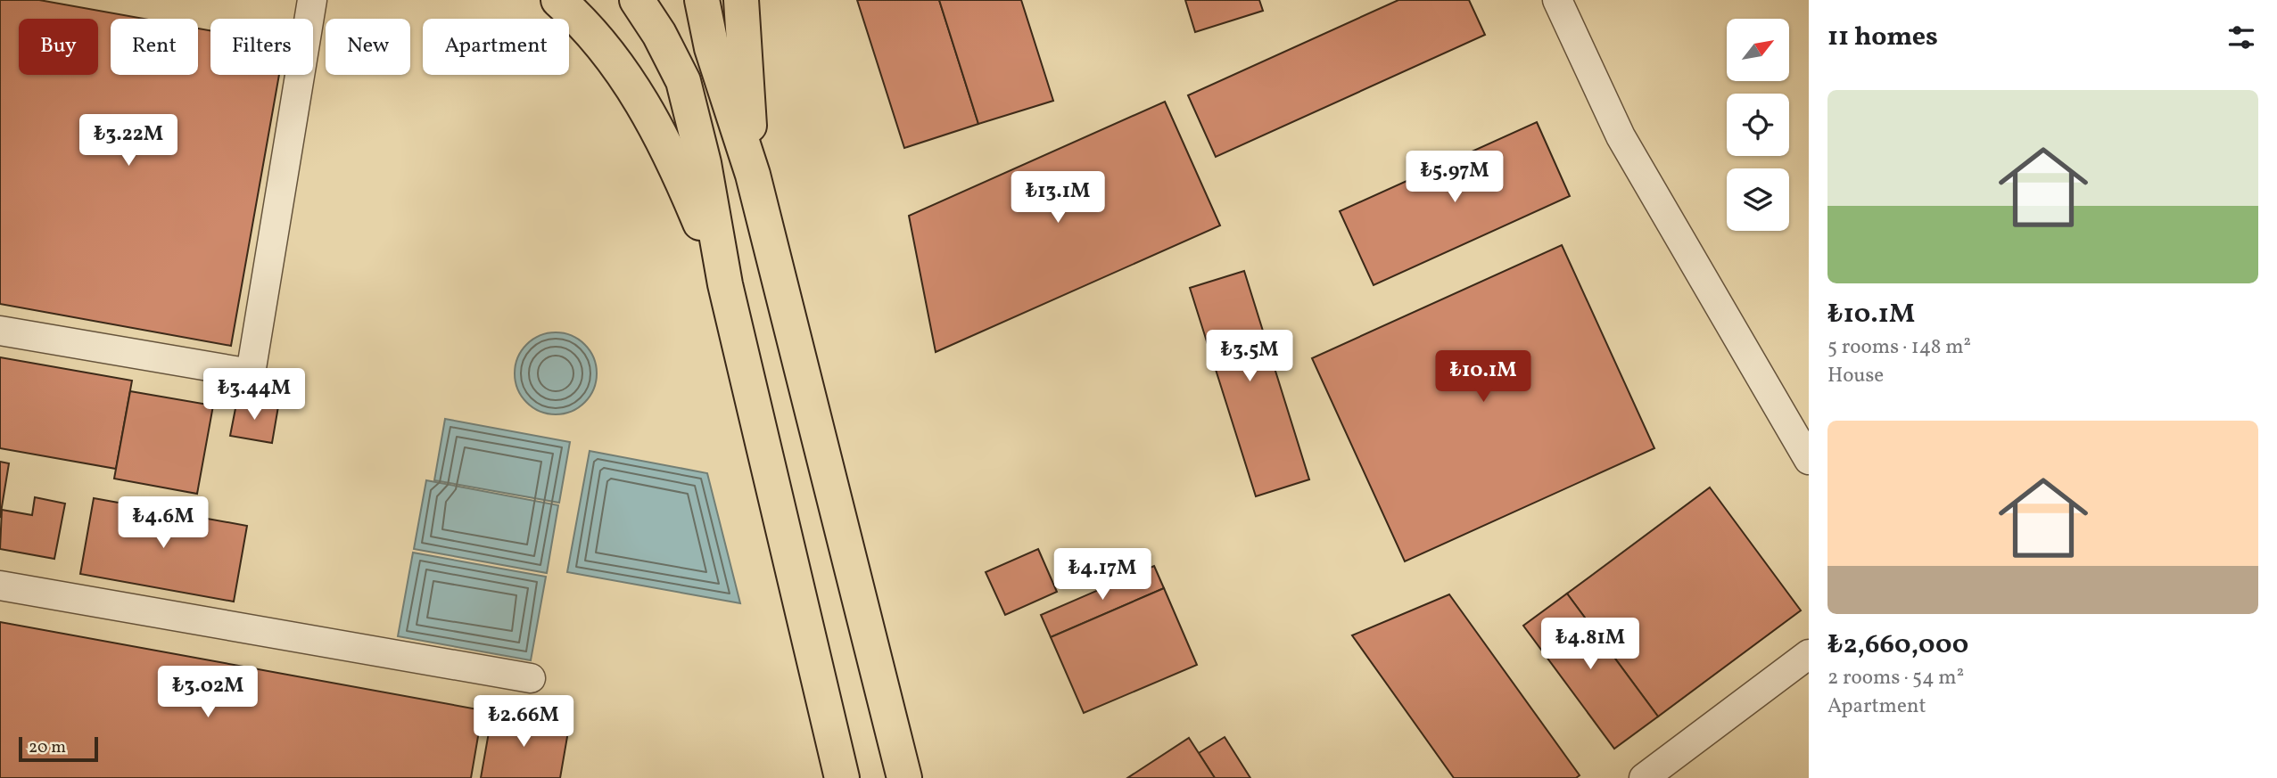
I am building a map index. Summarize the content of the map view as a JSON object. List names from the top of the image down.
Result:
{
  "scale_bar": "20 m",
  "north": "top right",
  "page": {
    "heading": "11 homes",
    "chip": [
      "Buy",
      "Rent",
      "Filters",
      "New",
      "Apartment"
    ],
    "list": [
      {
        "name": "₺10.1M",
        "note": "5 rooms · 148 m² · House"
      },
      {
        "name": "₺2,660,000",
        "note": "2 rooms · 54 m² · Apartment"
      }
    ],
    "price": [
      "₺3.22M",
      "₺5.97M",
      "₺13.1M",
      "₺3.5M",
      "₺10.1M",
      "₺3.44M",
      "₺4.6M",
      "₺4.17M",
      "₺4.81M",
      "₺3.02M",
      "₺2.66M"
    ],
    "scale": "20 m"
  }
}
